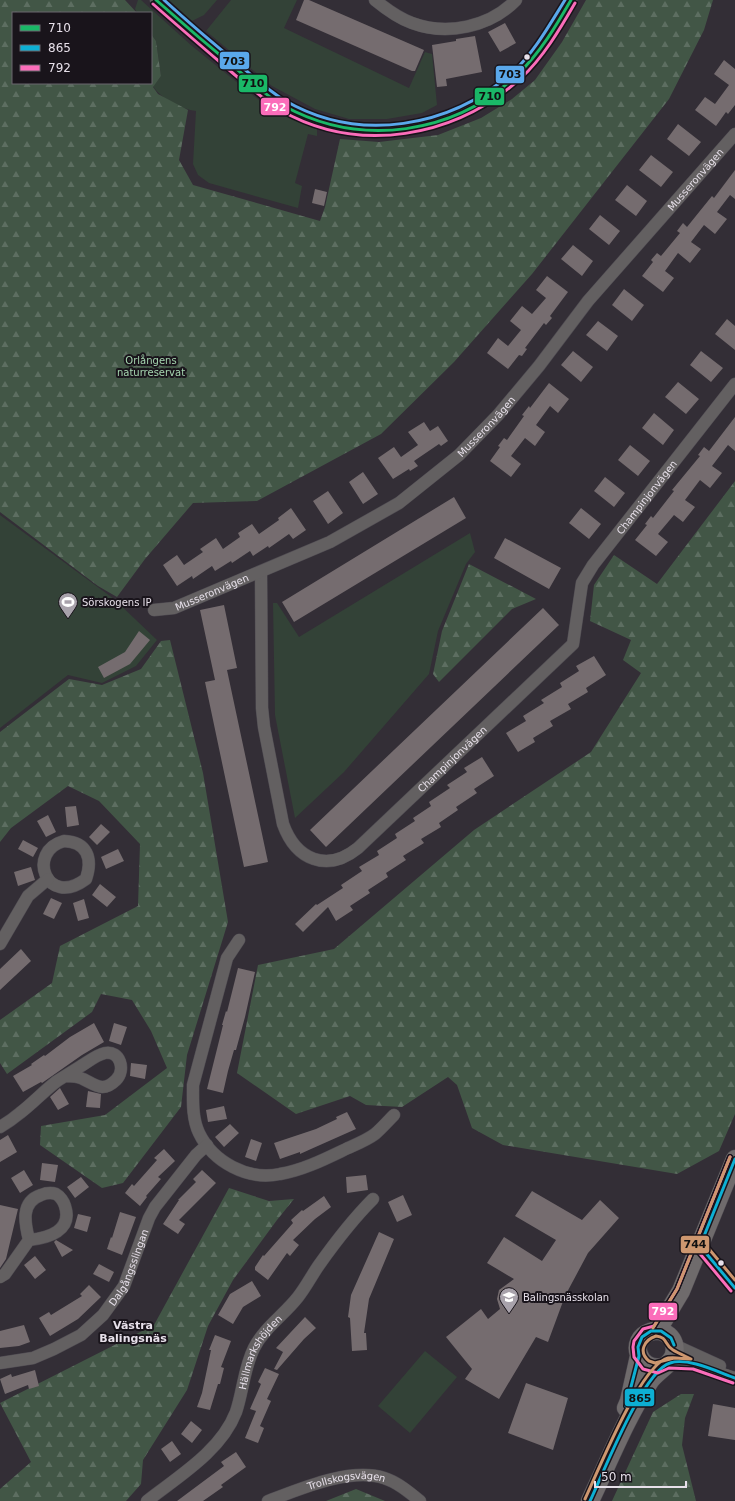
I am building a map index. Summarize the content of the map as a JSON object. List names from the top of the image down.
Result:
{
  "streets": {
    "street": [
      "Musseronvägen",
      "Champinjonvägen",
      "Dalgångsslingan",
      "Hällmarkshöjden",
      "Trollskogsvägen"
    ]
  },
  "crossings": [
    ["Musseronvägen", "Champinjonvägen"]
  ],
  "districts": ["Västra Balingsnäs"],
  "parks": ["Orlångens naturreservat"],
  "places": {
    "sports": ["Sörskogens IP"],
    "school or university": ["Balingsnässkolan"]
  },
  "lines": [
    "transit line 710",
    "transit line 703",
    "transit line 792",
    "transit line 744",
    "transit line 865"
  ],
  "legend": ["710", "865", "792"],
  "scale_bar": "50 m"
}
